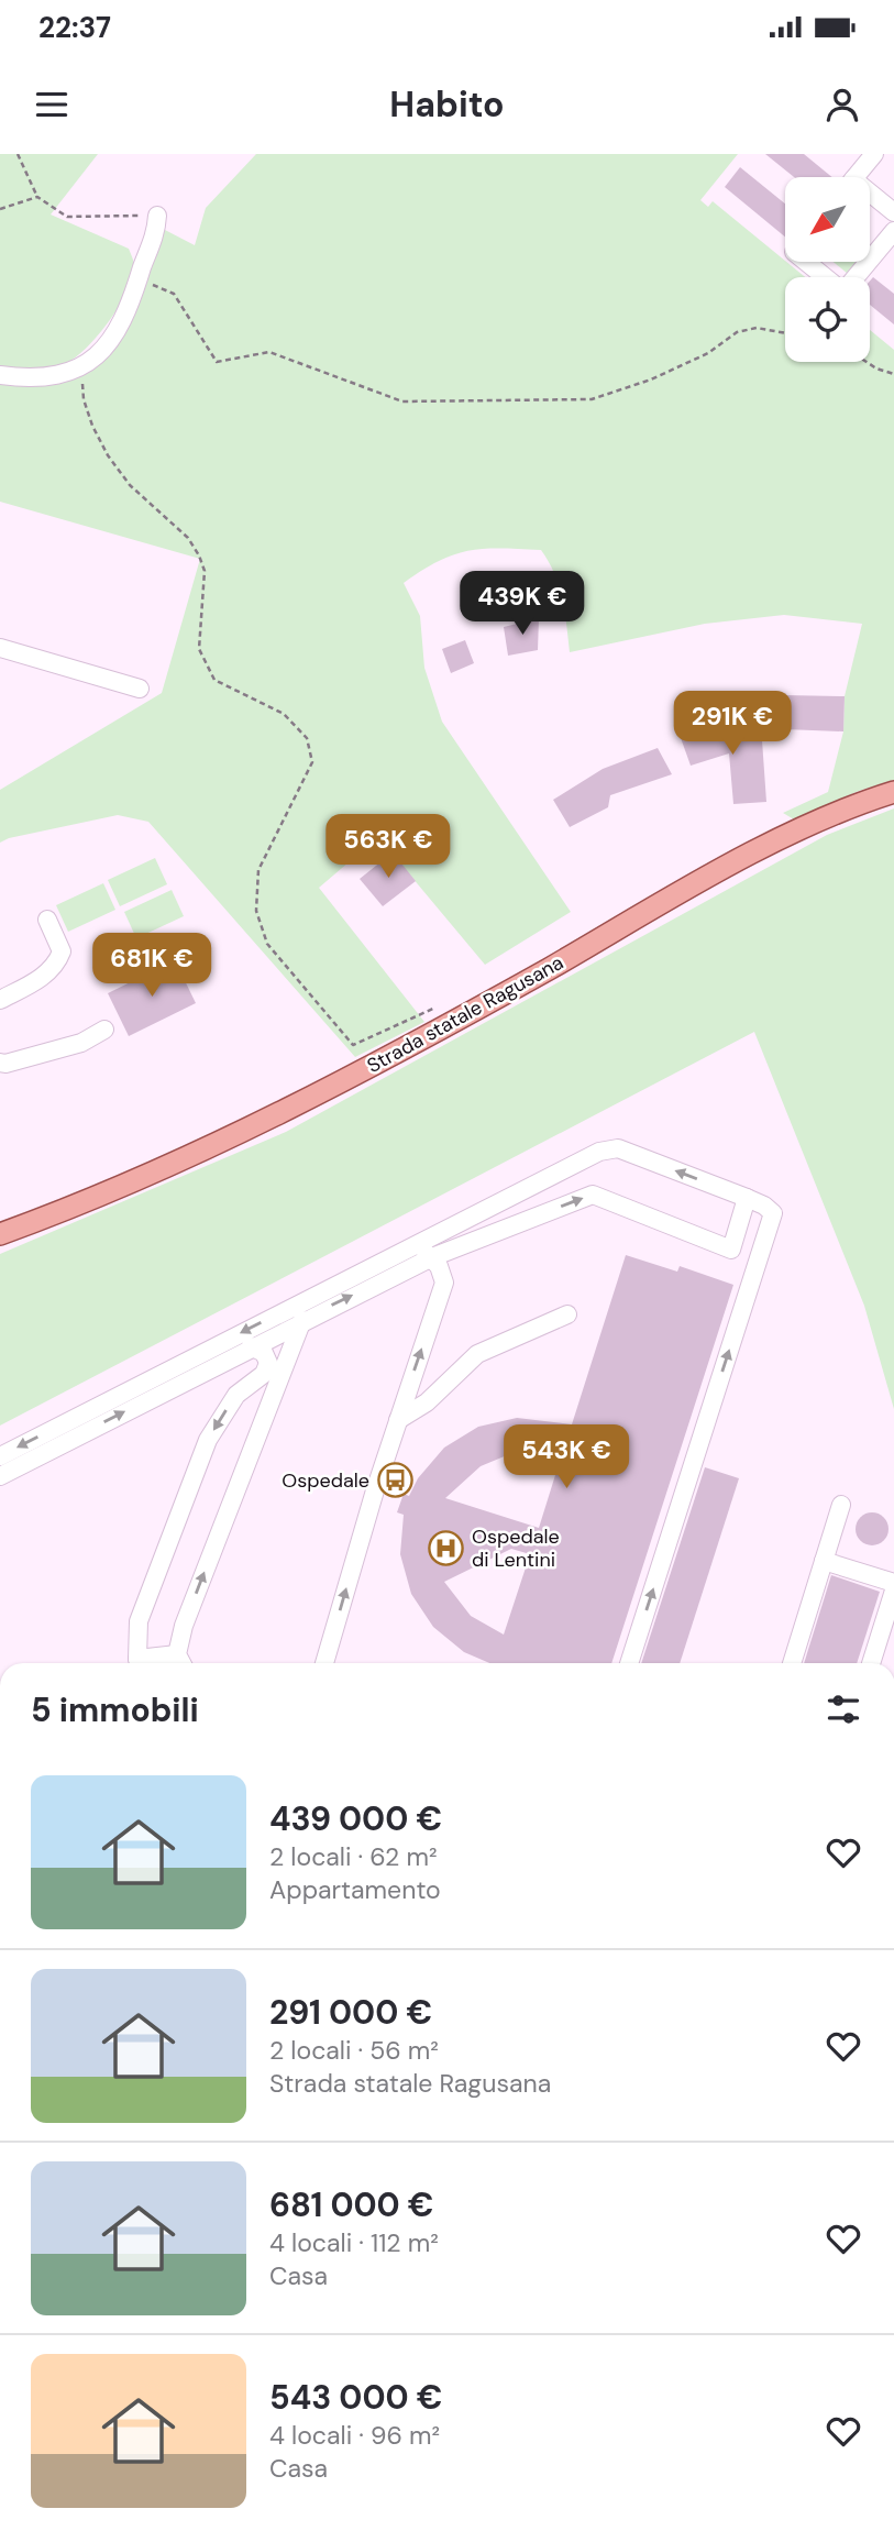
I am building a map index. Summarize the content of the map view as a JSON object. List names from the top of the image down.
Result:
{
  "streets": {
    "main road": ["Strada statale Ragusana"]
  },
  "places": {
    "bus stop": ["Ospedale"],
    "hospital": ["Ospedale di Lentini"]
  },
  "north": "bottom left",
  "page": {
    "status": "22:37",
    "header": "Habito",
    "price": [
      "439K €",
      "291K €",
      "563K €",
      "681K €",
      "543K €"
    ],
    "heading": "5 immobili",
    "list": [
      {
        "name": "439 000 €",
        "note": "2 locali · 62 m² · Appartamento"
      },
      {
        "name": "291 000 €",
        "note": "2 locali · 56 m² · Strada statale Ragusana"
      },
      {
        "name": "681 000 €",
        "note": "4 locali · 112 m² · Casa"
      },
      {
        "name": "543 000 €",
        "note": "4 locali · 96 m² · Casa"
      }
    ]
  }
}
